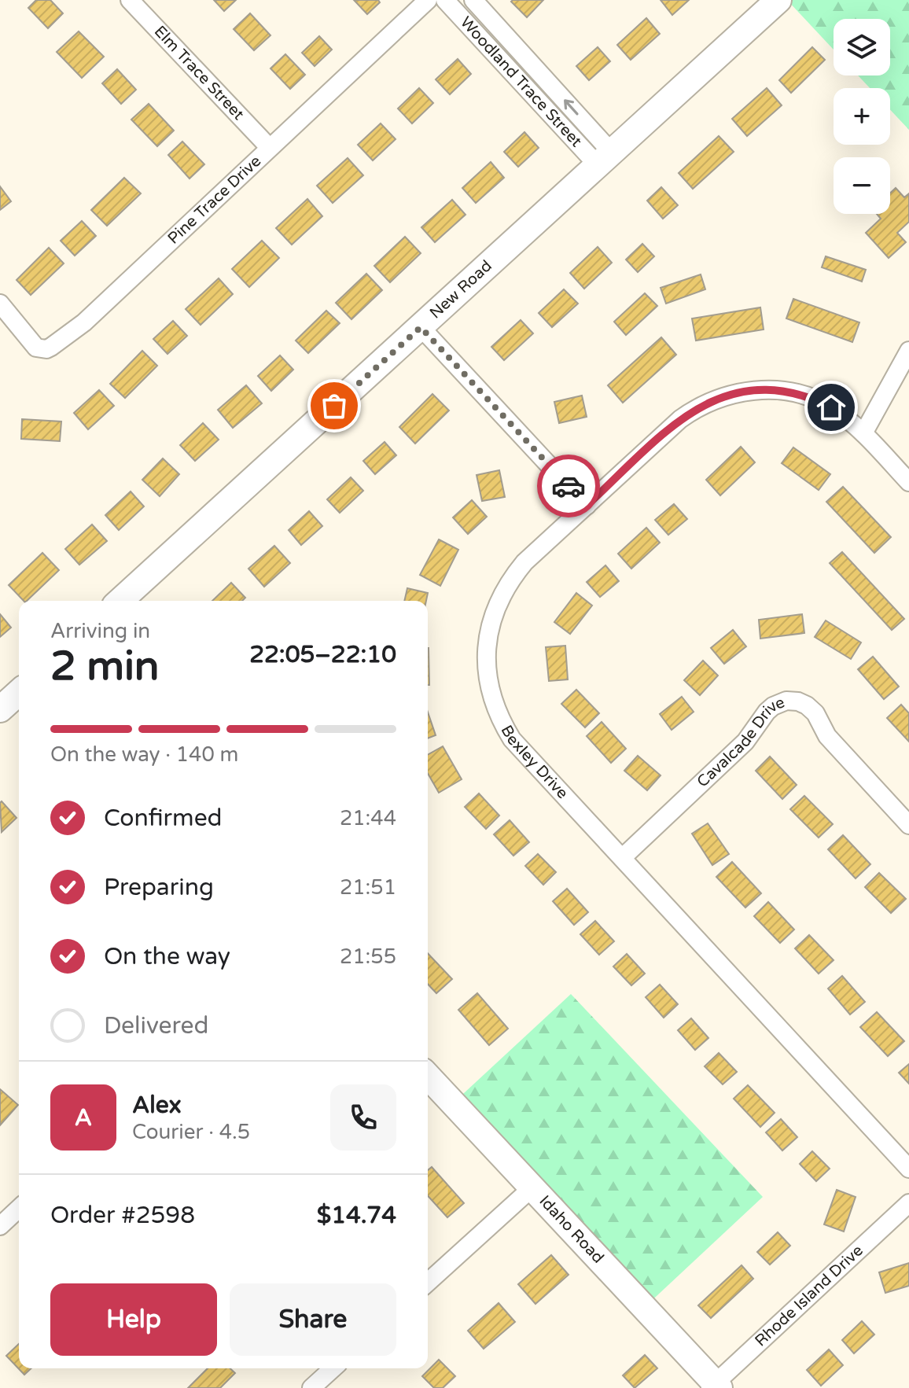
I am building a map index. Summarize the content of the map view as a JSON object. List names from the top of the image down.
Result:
{
  "streets": {
    "street": [
      "Elm Trace Street",
      "Woodland Trace Street",
      "Pine Trace Drive",
      "New Road",
      "Cavalcade Drive",
      "Bexley Drive",
      "Idaho Road",
      "Rhode Island Drive"
    ]
  },
  "crossings": [
    ["Elm Trace Street", "Pine Trace Drive"],
    ["Woodland Trace Street", "New Road"],
    ["Cavalcade Drive", "Bexley Drive"],
    ["Idaho Road", "Rhode Island Drive"]
  ],
  "page": {
    "map_buttons": ["+", "−"],
    "heading": ["2 min", "Arriving in", "22:05–22:10"],
    "panel": [
      "Alex",
      "Courier · 4.5",
      "Order #2598",
      "$14.74"
    ],
    "bar": "On the way · 140 m",
    "list": [
      ["Confirmed", "21:44"],
      ["Preparing", "21:51"],
      ["On the way", "21:55"],
      "Delivered"
    ],
    "round": "A",
    "buttons": ["Help", "Share"]
  }
}
